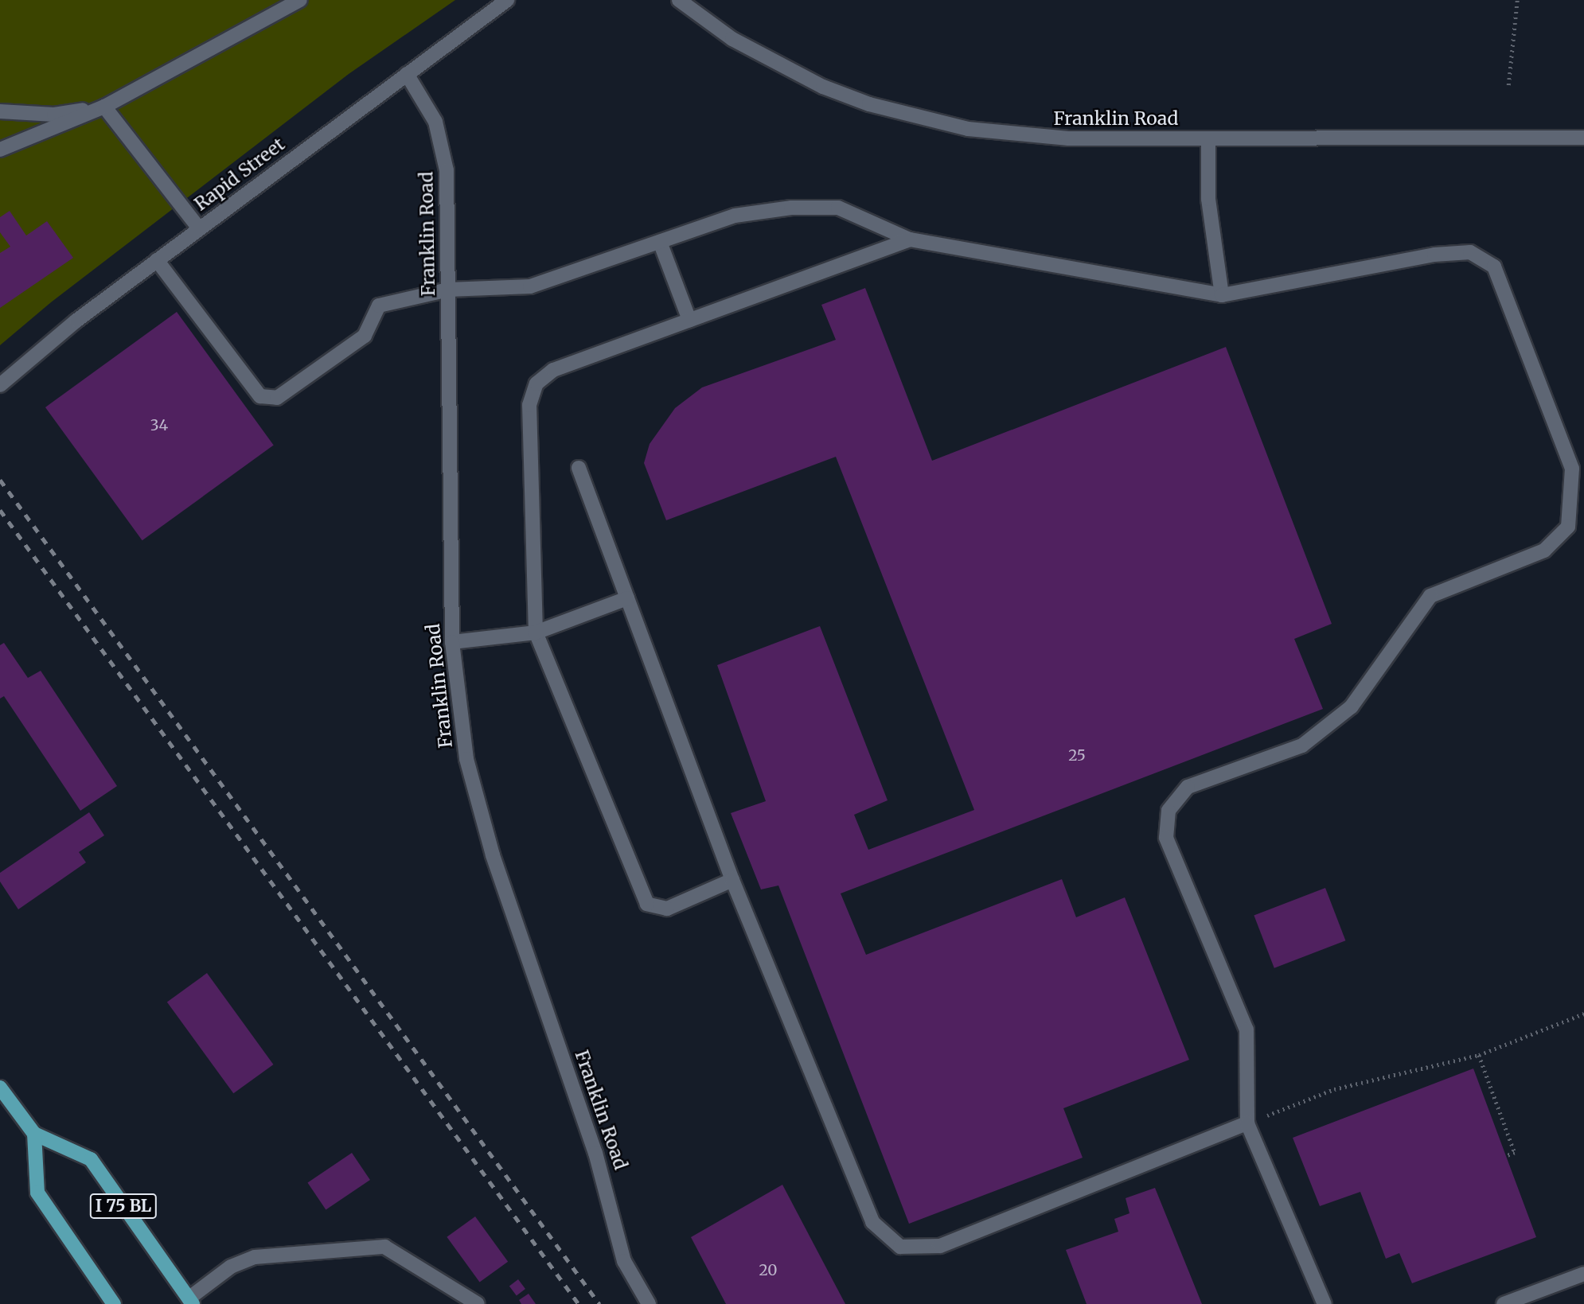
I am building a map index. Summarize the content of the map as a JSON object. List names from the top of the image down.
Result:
{
  "streets": {
    "main road": ["I 75 BL"],
    "street": ["Franklin Road", "Rapid Street"]
  },
  "crossings": [
    ["Franklin Road", "Rapid Street"]
  ],
  "house_numbers": ["34", "25", "20"]
}
